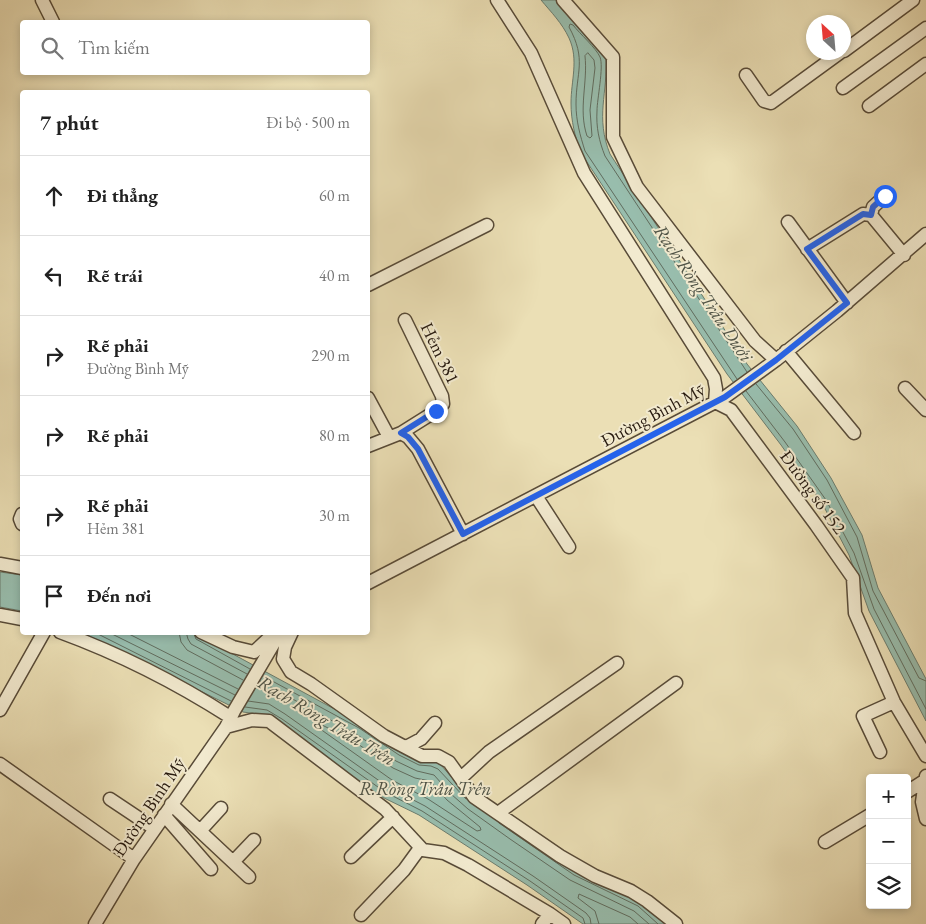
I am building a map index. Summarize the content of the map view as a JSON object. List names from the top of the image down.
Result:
{
  "streets": {
    "street": ["Hẻm 381", "Đường Bình Mỹ", "Đường số 152"]
  },
  "crossings": [
    ["Đường Bình Mỹ", "Đường số 152"]
  ],
  "water": ["Rạch Ròng Trâu Dưới", "Rạch Ròng Trâu Trên", "R.Ròng Trâu Trên"],
  "north": "top left",
  "page": {
    "search": "Tìm kiếm",
    "heading": ["7 phút", "Đi bộ · 500 m"],
    "list": [
      ["Đi thẳng", "60 m"],
      ["Rẽ trái", "40 m"],
      ["Rẽ phải", "Đường Bình Mỹ", "290 m"],
      ["Rẽ phải", "80 m"],
      ["Rẽ phải", "Hẻm 381", "30 m"],
      "Đến nơi"
    ],
    "map_buttons": ["+", "−"]
  }
}
